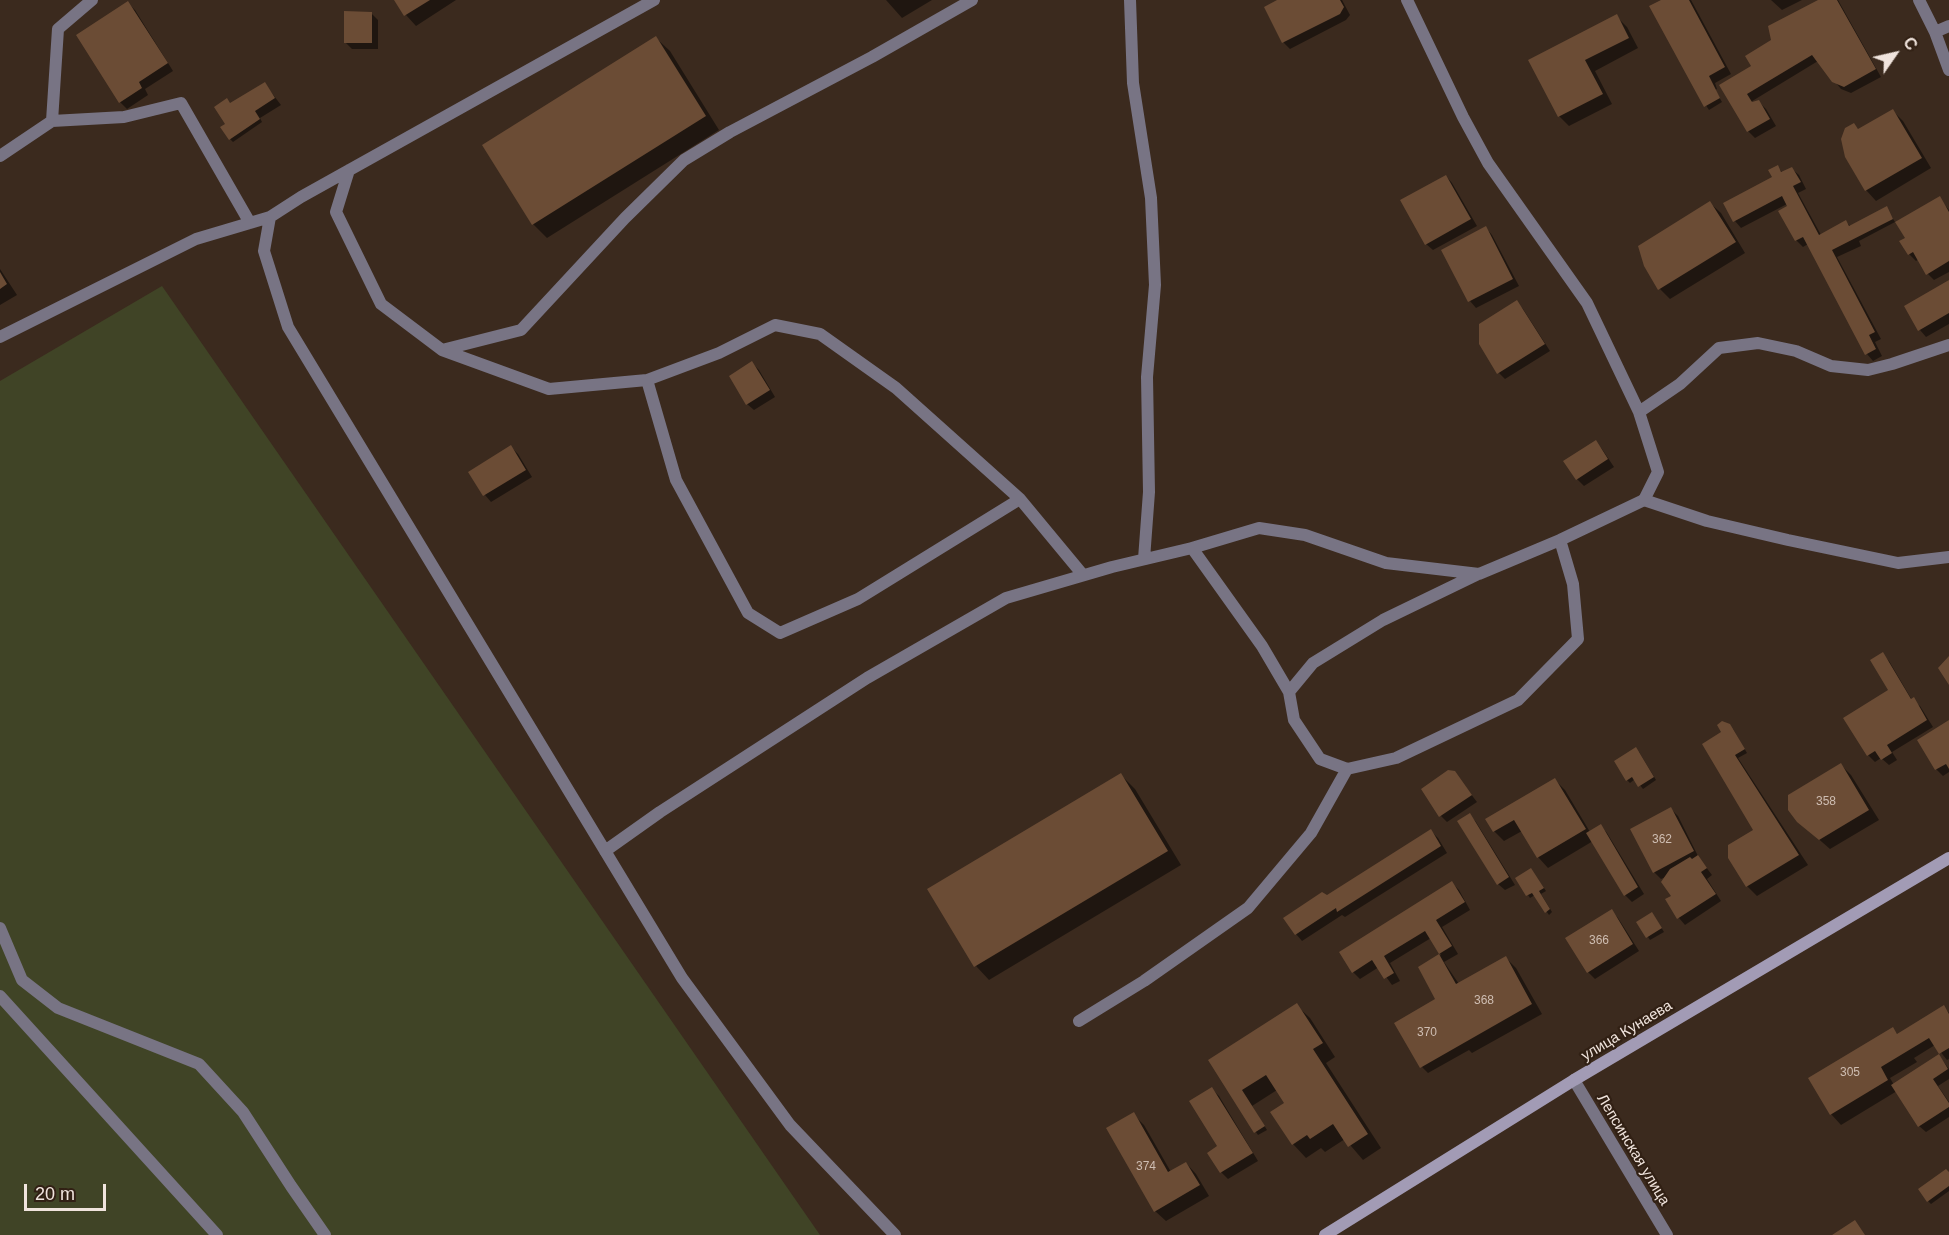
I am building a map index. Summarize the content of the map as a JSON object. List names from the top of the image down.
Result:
{
  "streets": {
    "main road": ["улица Кунаева"],
    "street": ["Лепсинская улица"]
  },
  "crossings": [
    ["улица Кунаева", "Лепсинская улица"]
  ],
  "house_numbers": [
    "358",
    "362",
    "366",
    "368",
    "370",
    "305",
    "374"
  ],
  "scale_bar": "20 m",
  "north": "top right"
}
